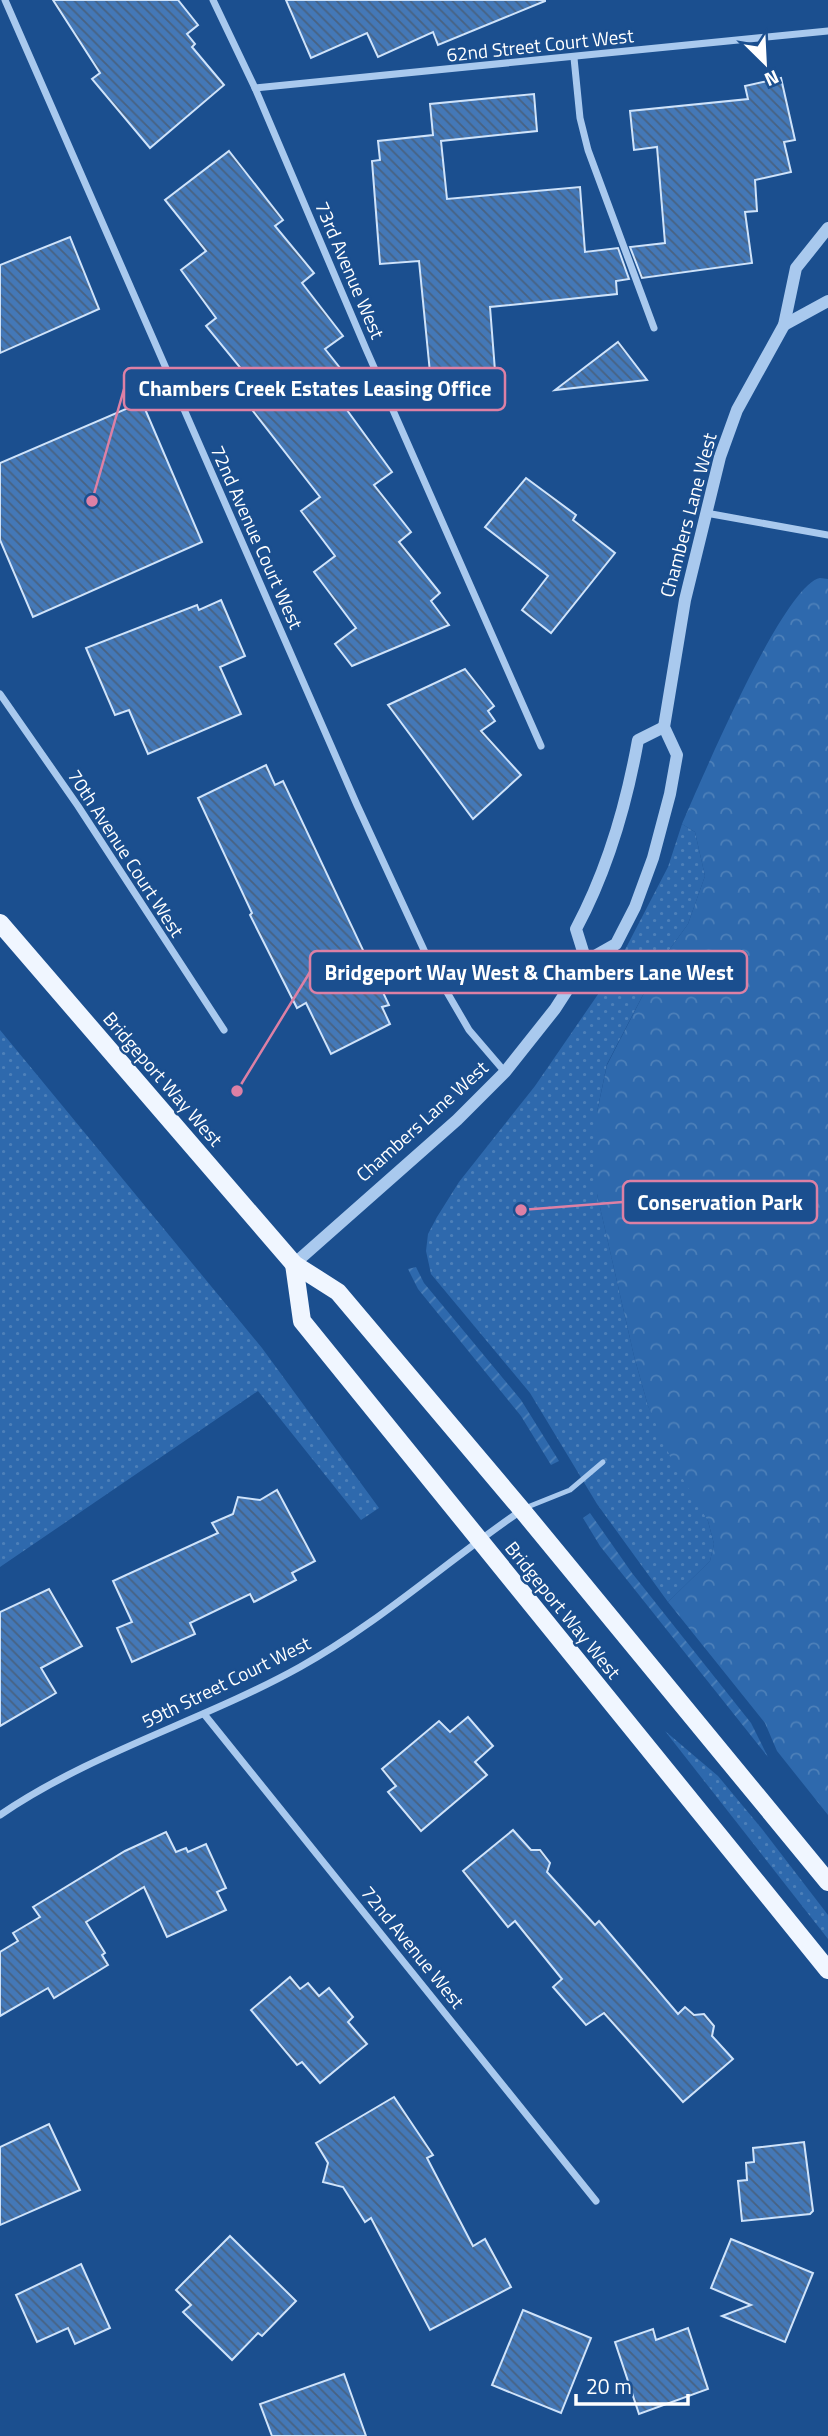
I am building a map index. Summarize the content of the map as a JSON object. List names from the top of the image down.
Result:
{
  "streets": {
    "main road": ["Bridgeport Way West"],
    "street": [
      "62nd Street Court West",
      "73rd Avenue West",
      "Chambers Lane West",
      "72nd Avenue Court West",
      "70th Avenue Court West",
      "59th Street Court West",
      "72nd Avenue West"
    ]
  },
  "crossings": [
    ["62nd Street Court West", "73rd Avenue West"],
    ["Chambers Lane West", "72nd Avenue Court West"],
    ["Chambers Lane West", "Bridgeport Way West"],
    ["Bridgeport Way West", "59th Street Court West"],
    ["59th Street Court West", "72nd Avenue West"]
  ],
  "places": ["Chambers Creek Estates Leasing Office", "Bridgeport Way West & Chambers Lane West", "Conservation Park"],
  "scale_bar": "20 m",
  "north": "bottom right"
}
